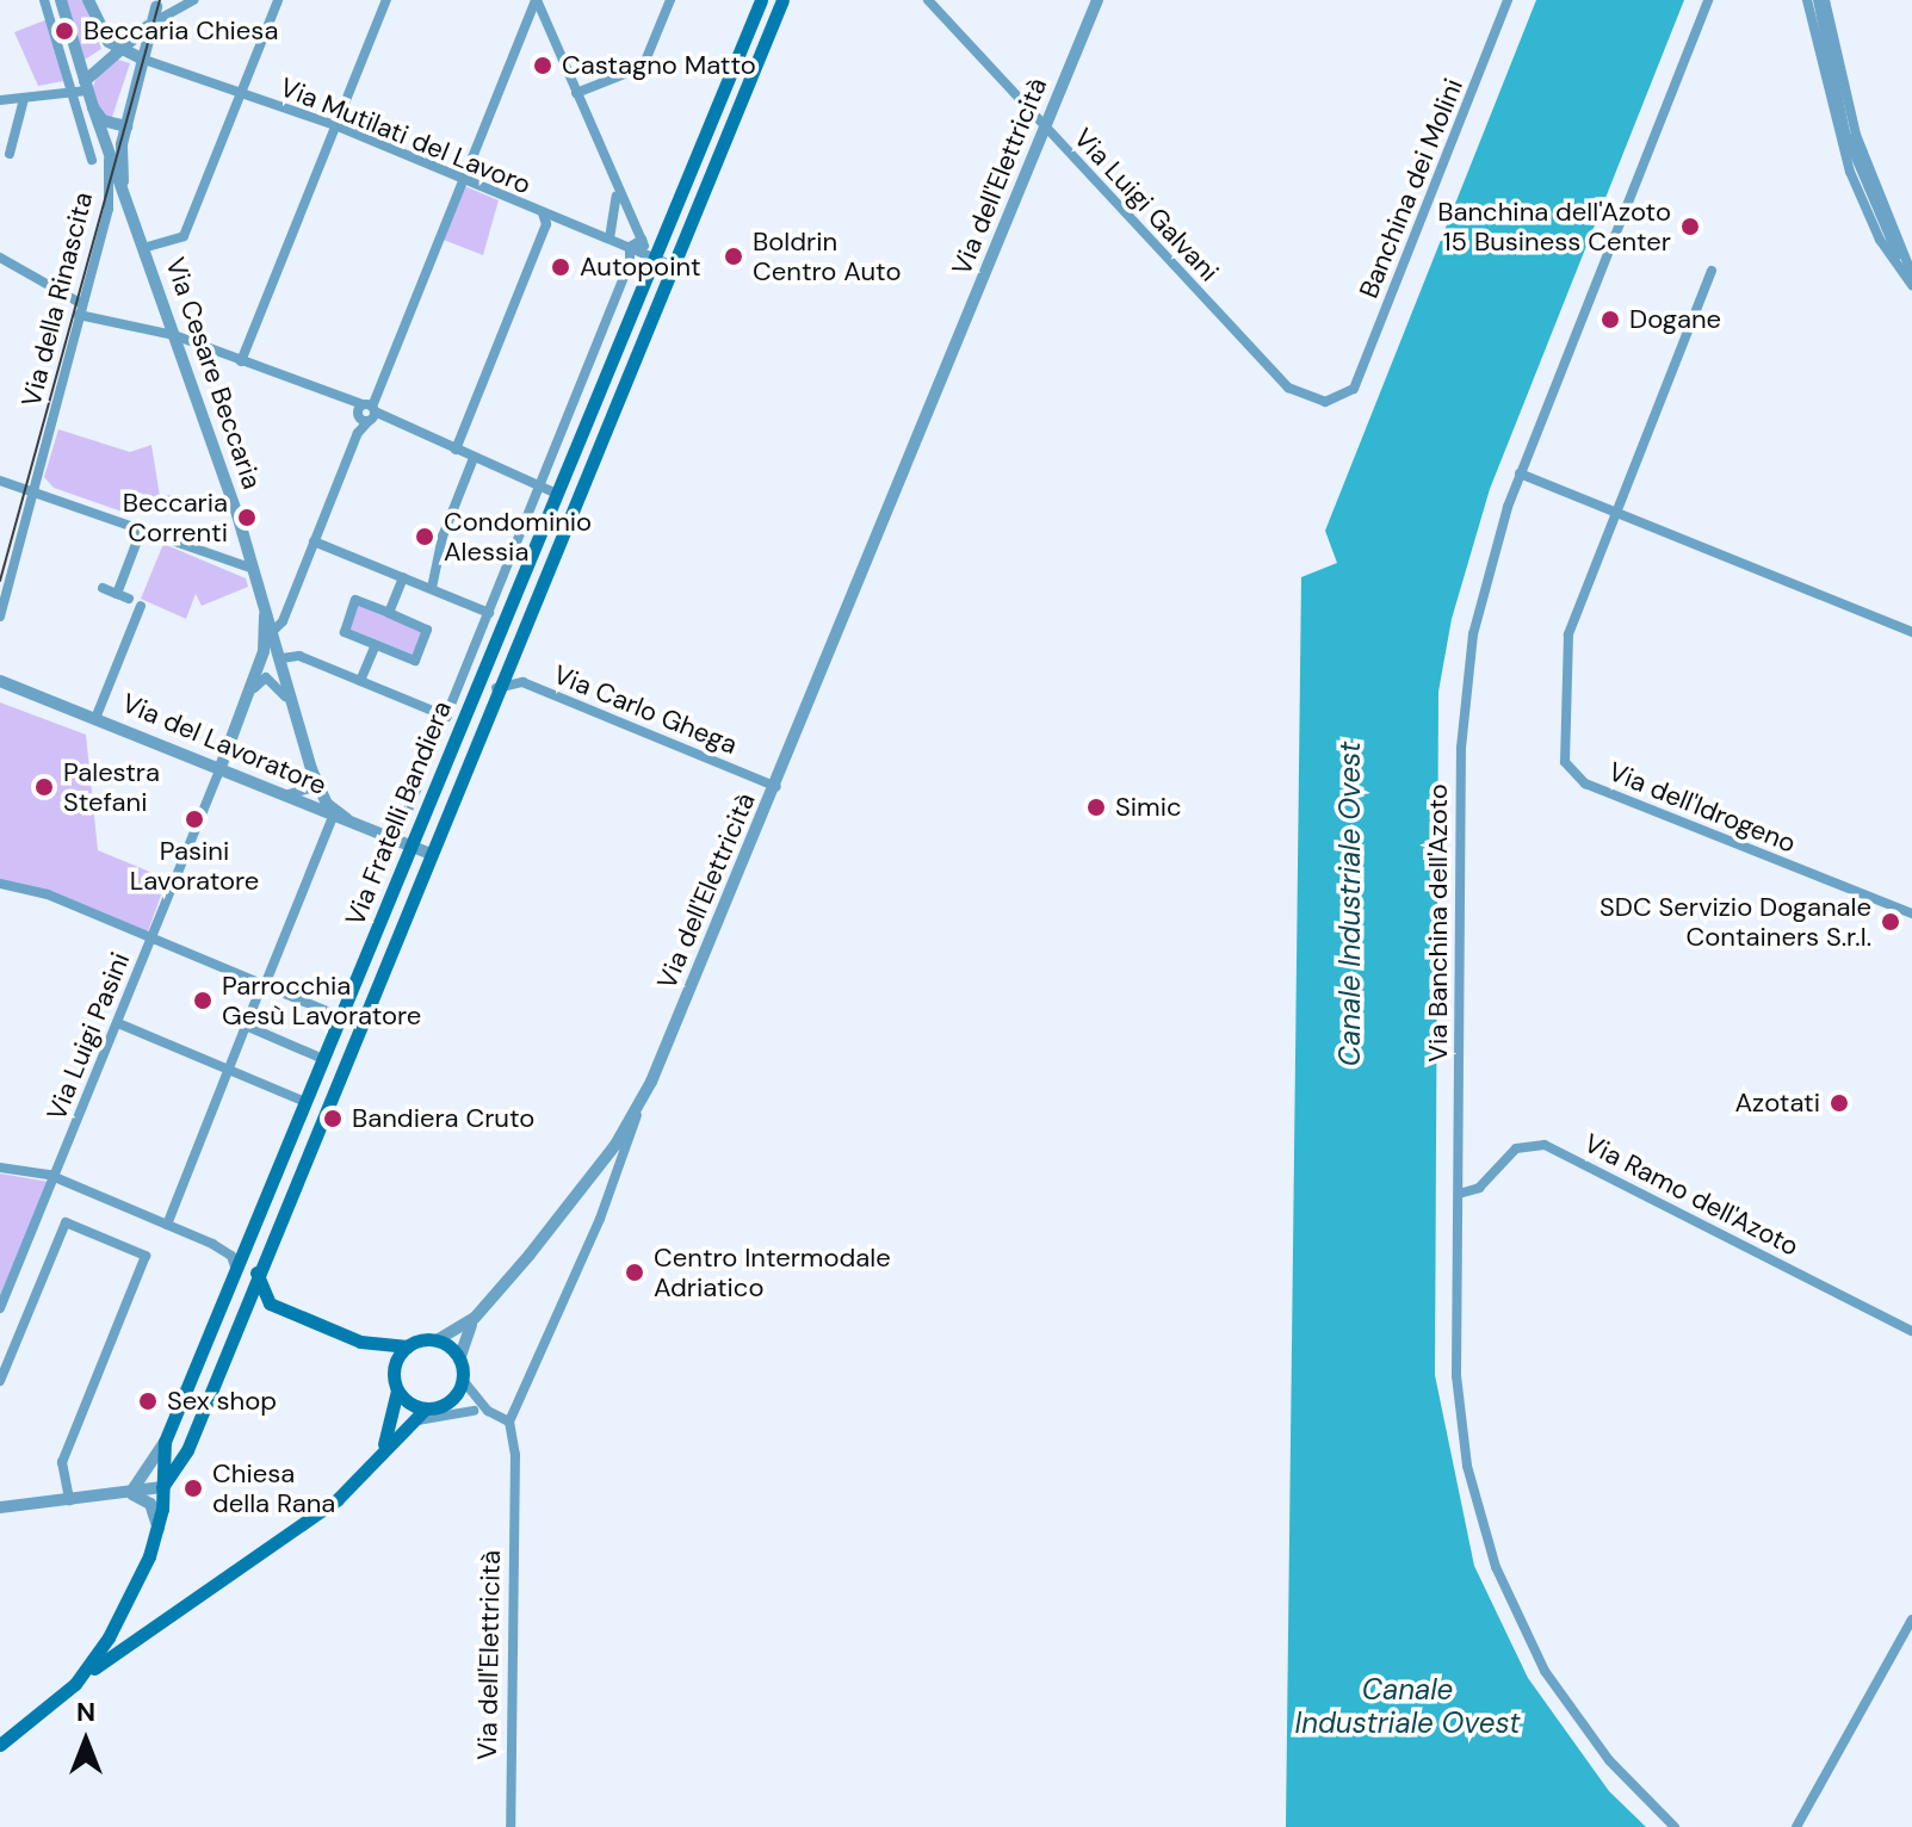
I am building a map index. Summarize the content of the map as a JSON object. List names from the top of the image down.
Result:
{
  "streets": {
    "main road": ["Via Fratelli Bandiera"],
    "street": [
      "Via Mutilati del Lavoro",
      "Via dell'Elettricità",
      "Banchina dei Molini",
      "Via Luigi Galvani",
      "Via della Rinascita",
      "Via Cesare Beccaria",
      "Via Carlo Ghega",
      "Via del Lavoratore",
      "Via dell'Idrogeno",
      "Via Banchina dell'Azoto",
      "Via Luigi Pasini",
      "Via Ramo dell'Azoto"
    ]
  },
  "crossings": [
    ["Via Mutilati del Lavoro", "Via della Rinascita"],
    ["Via dell'Elettricità", "Via Luigi Galvani"],
    ["Via dell'Elettricità", "Via Carlo Ghega"],
    ["Banchina dei Molini", "Via Luigi Galvani"],
    ["Via della Rinascita", "Via Cesare Beccaria"],
    ["Via Cesare Beccaria", "Via del Lavoratore"],
    ["Via Cesare Beccaria", "Via Luigi Pasini"],
    ["Via Carlo Ghega", "Via Fratelli Bandiera"],
    ["Via del Lavoratore", "Via Fratelli Bandiera"],
    ["Via del Lavoratore", "Via Luigi Pasini"],
    ["Via Banchina dell'Azoto", "Via Ramo dell'Azoto"]
  ],
  "water": ["Canale Industriale Ovest"],
  "places": [
    "Beccaria Chiesa",
    "Castagno Matto",
    "Banchina dell'Azoto 15 Business Center",
    "Boldrin Centro Auto",
    "Autopoint",
    "Dogane",
    "Beccaria Correnti",
    "Condominio Alessia",
    "Palestra Stefani",
    "Simic",
    "Pasini Lavoratore",
    "SDC Servizio Doganale Containers S.r.l.",
    "Parrocchia Gesù Lavoratore",
    "Azotati",
    "Bandiera Cruto",
    "Centro Intermodale Adriatico",
    "Sex shop",
    "Chiesa della Rana"
  ],
  "north": "top"
}
